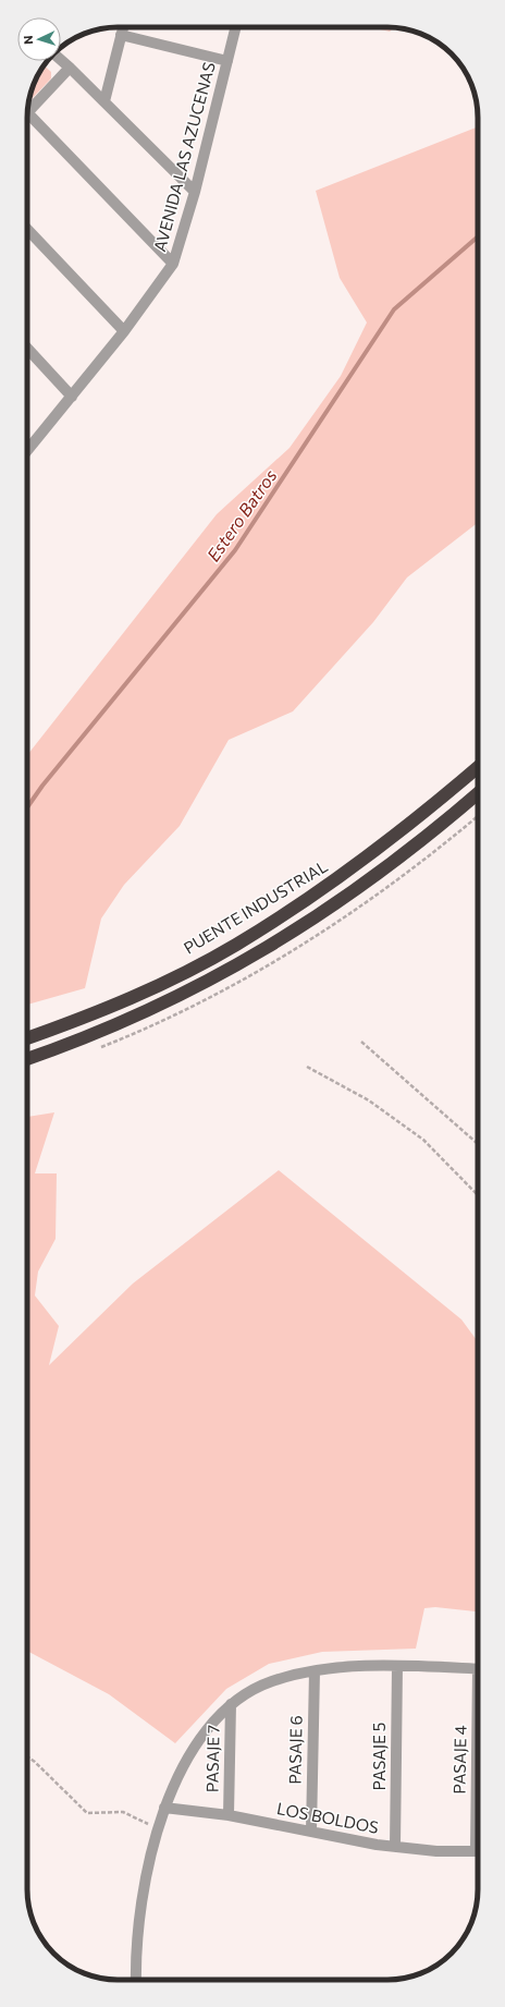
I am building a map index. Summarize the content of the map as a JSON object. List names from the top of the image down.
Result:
{
  "streets": {
    "highway": ["PUENTE INDUSTRIAL"],
    "street": [
      "AVENIDA LAS AZUCENAS",
      "PASAJE 6",
      "PASAJE 5",
      "PASAJE 7",
      "LOS BOLDOS"
    ]
  },
  "crossings": [
    ["PASAJE 6", "LOS BOLDOS"],
    ["PASAJE 5", "LOS BOLDOS"],
    ["PASAJE 7", "LOS BOLDOS"]
  ],
  "water": ["Estero Batros"],
  "north": "left"
}
